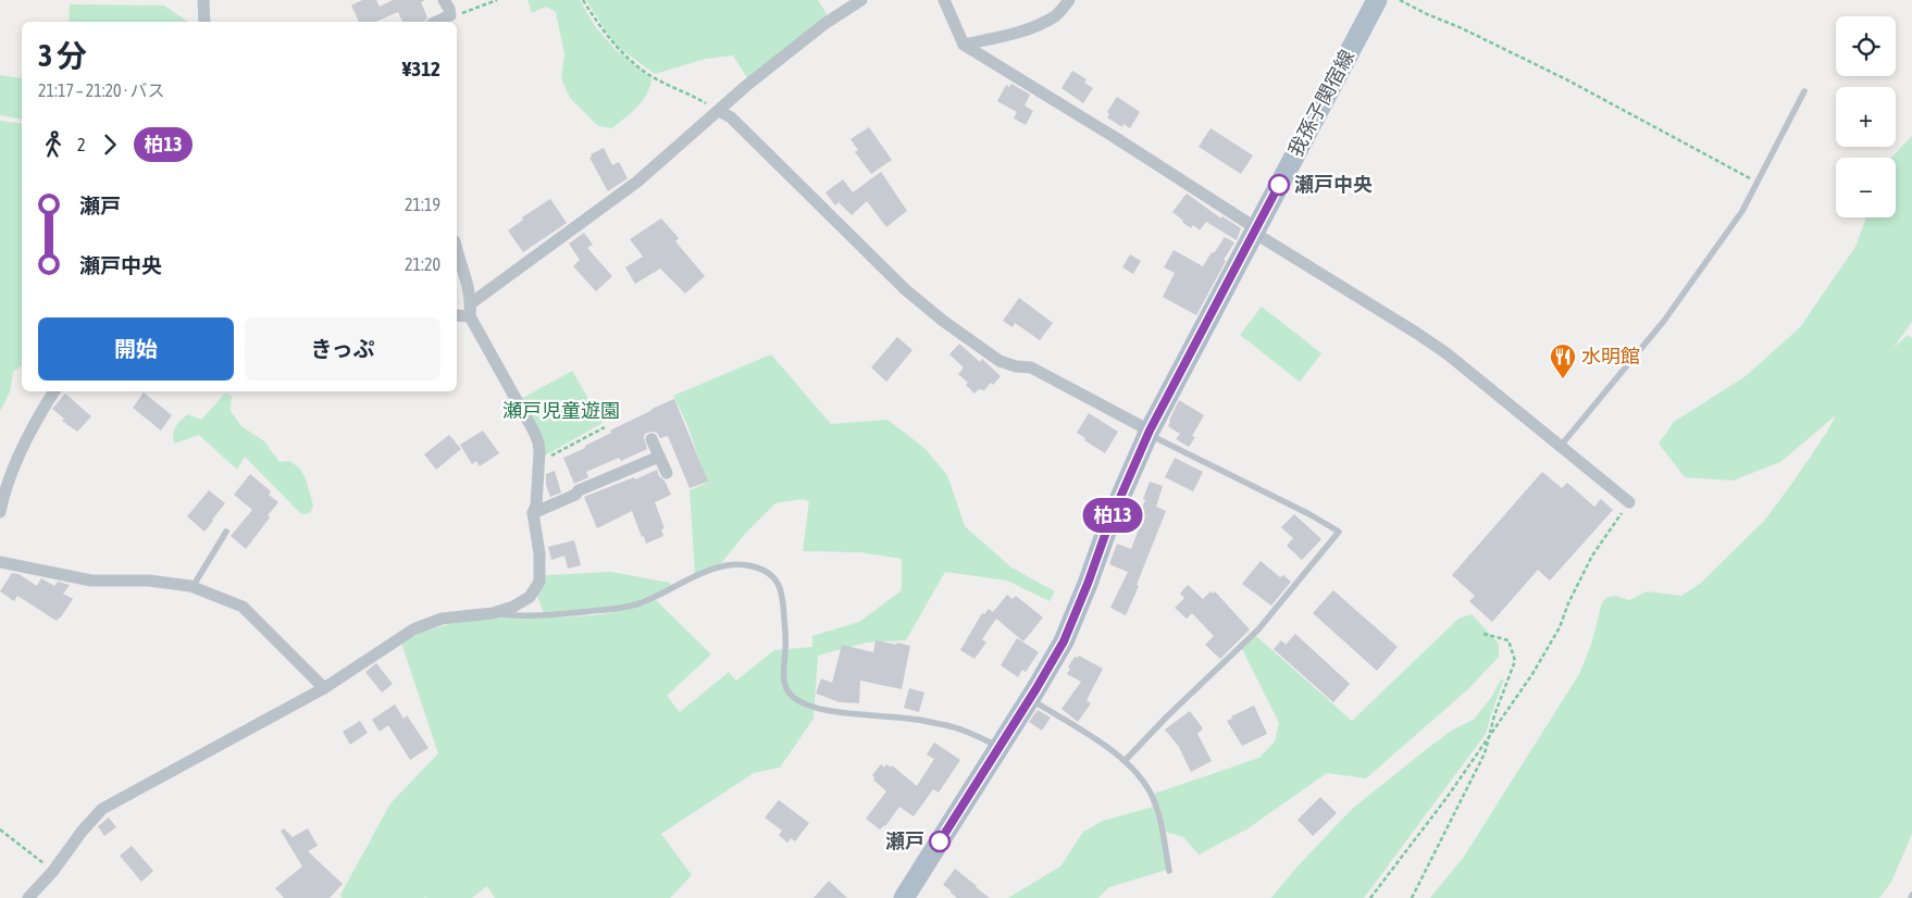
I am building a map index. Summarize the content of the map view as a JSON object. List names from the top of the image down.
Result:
{
  "streets": {
    "main road": ["我孫子関宿線"]
  },
  "parks": ["瀬戸児童遊園"],
  "places": {
    "other": ["瀬戸中央", "瀬戸"],
    "restaurant": ["水明館"]
  },
  "lines": ["bus line 柏13"],
  "page": {
    "on_map": "柏13",
    "map_buttons": ["+", "−"],
    "heading": ["3 分", "21:17 – 21:20 · バス", "¥312"],
    "legs": ["2", "柏13"],
    "list": [
      {
        "name": "瀬戸",
        "value": "21:19"
      },
      {
        "name": "瀬戸中央",
        "value": "21:20"
      }
    ],
    "buttons": ["開始", "きっぷ"]
  }
}
